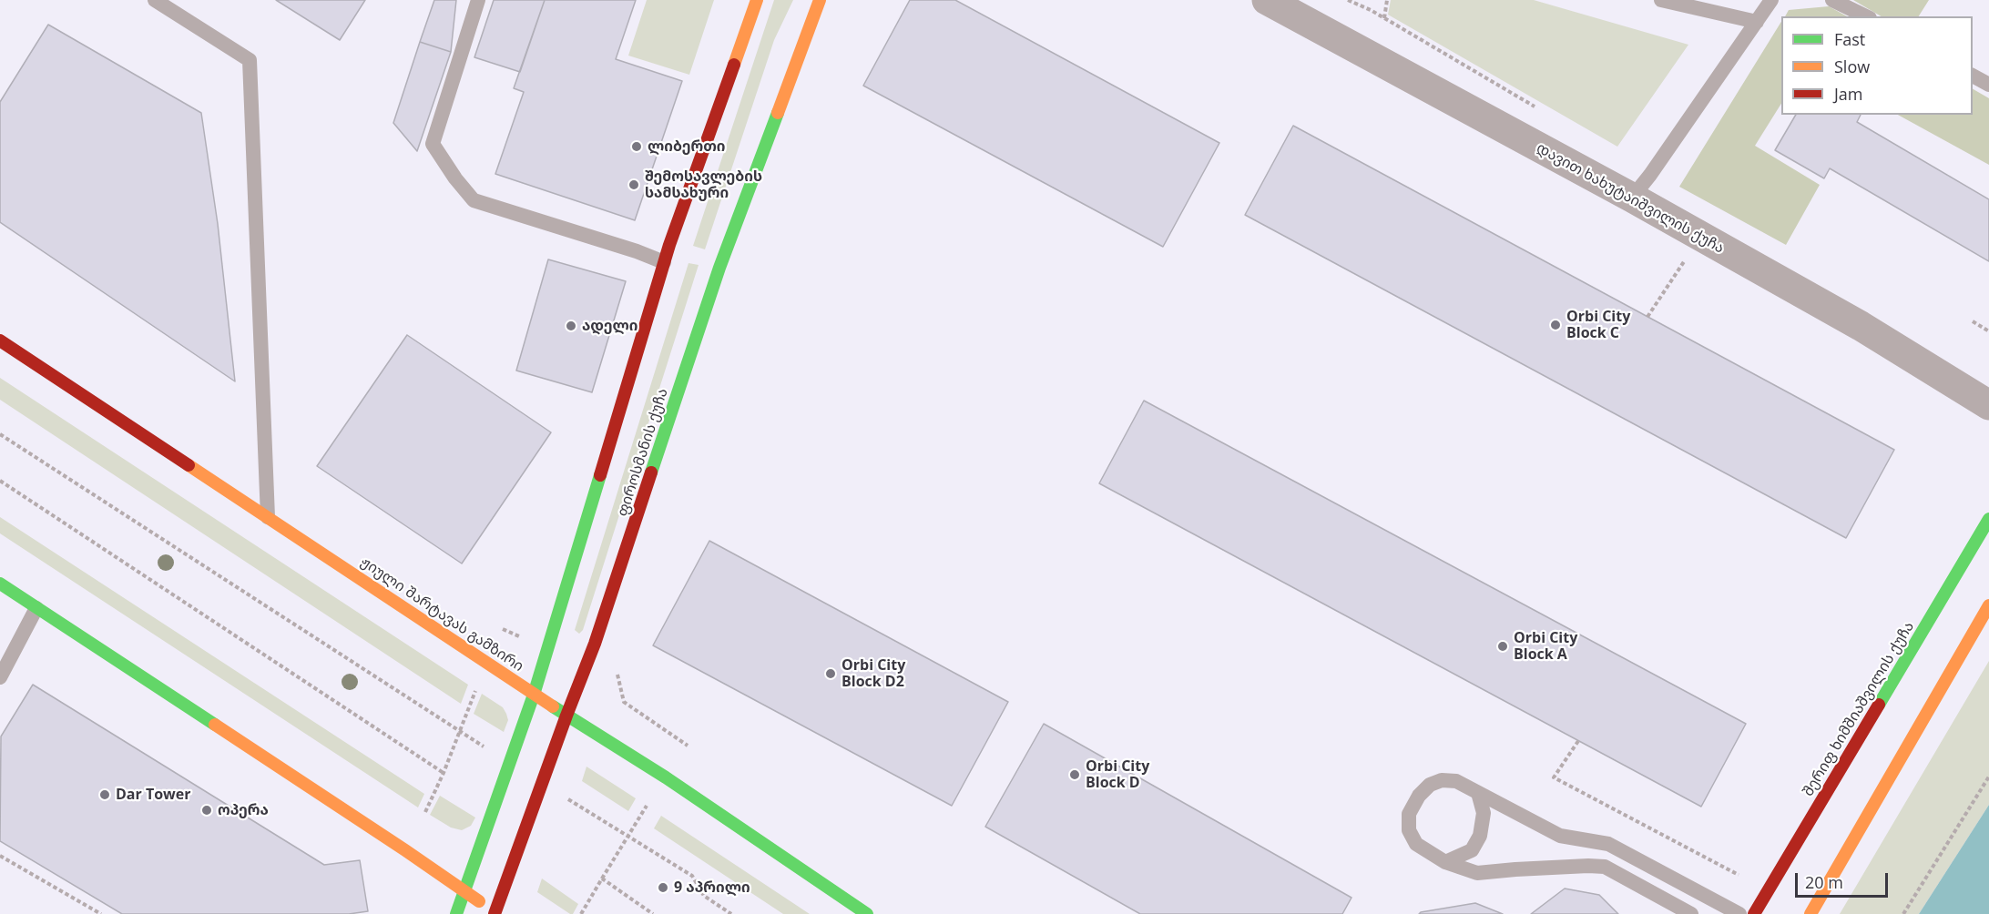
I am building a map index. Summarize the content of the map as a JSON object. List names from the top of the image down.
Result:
{
  "streets": {
    "main road": ["ფიროსმანის ქუჩა", "ჟიული შარტავას გამზირი", "შერიფ ხიმშიაშვილის ქუჩა"],
    "street": ["დავით ხახუტაიშვილის ქუჩა"]
  },
  "crossings": [
    ["ფიროსმანის ქუჩა", "ჟიული შარტავას გამზირი"]
  ],
  "places": [
    "ლიბერთი",
    "შემოსავლების სამსახური",
    "Orbi City Block C",
    "ადელი",
    "Orbi City Block A",
    "Orbi City Block D2",
    "Orbi City Block D",
    "Dar Tower",
    "ოპერა",
    "9 აპრილი"
  ],
  "legend": ["Fast", "Slow", "Jam"],
  "scale_bar": "20 m"
}
